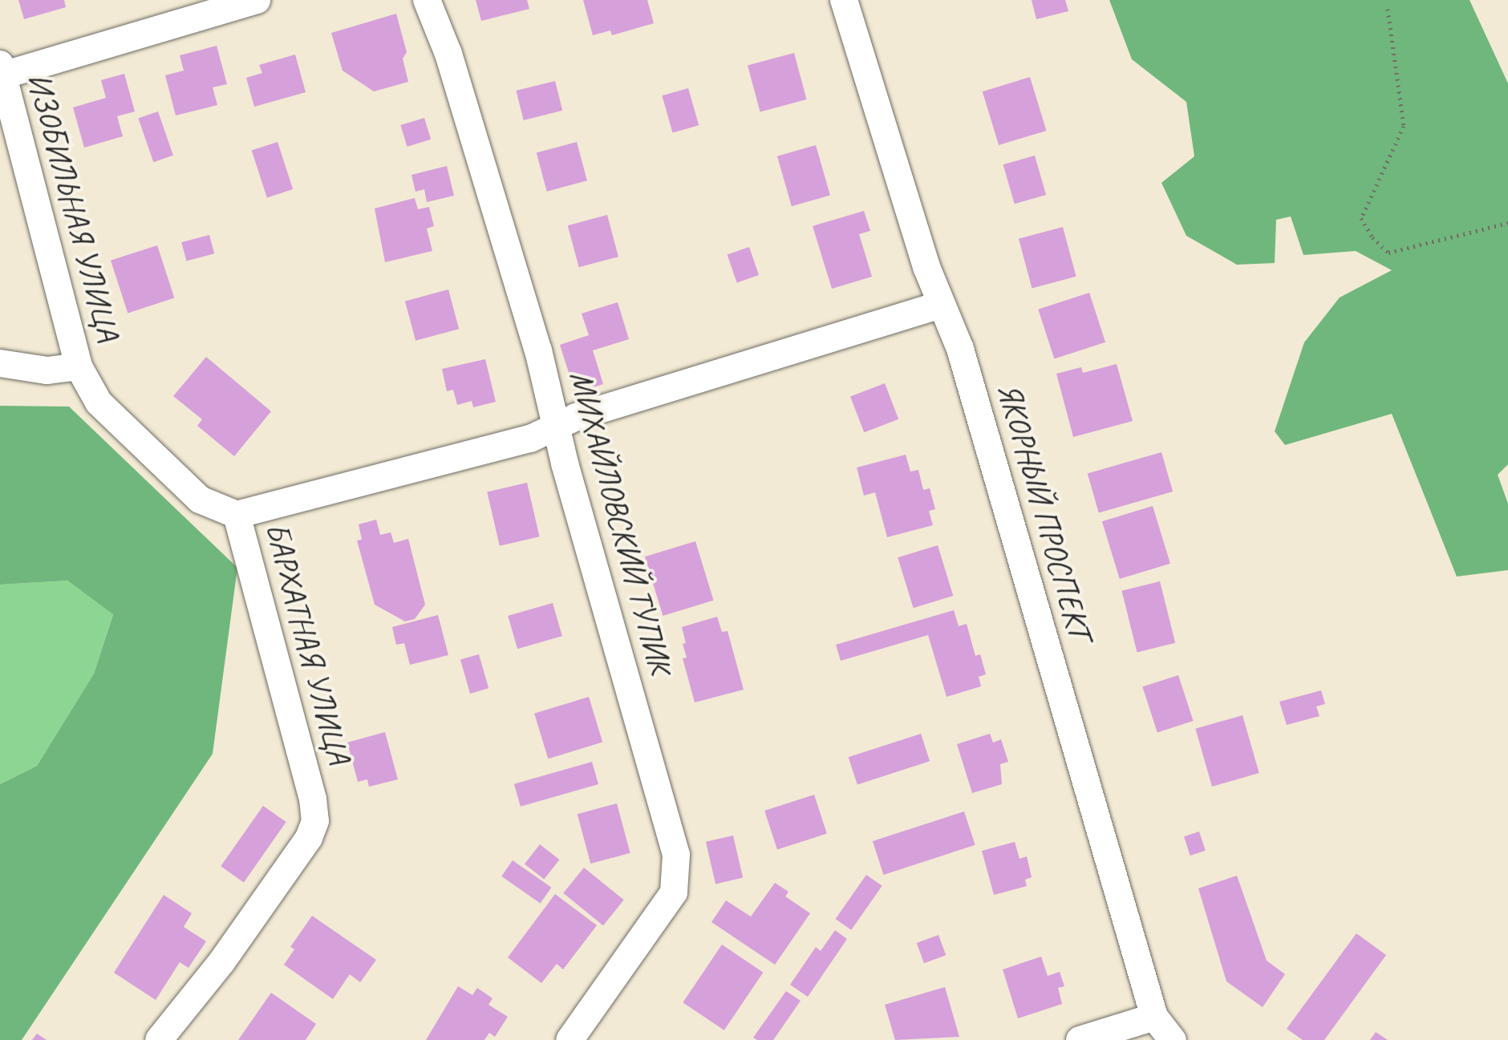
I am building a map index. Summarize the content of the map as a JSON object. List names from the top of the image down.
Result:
{
  "streets": {
    "street": [
      "ИЗОБИЛЬНАЯ УЛИЦА",
      "ЯКОРНЫЙ ПРОСПЕКТ",
      "МИХАЙЛОВСКИЙ ТУПИК",
      "БАРХАТНАЯ УЛИЦА"
    ]
  },
  "crossings": [
    ["ИЗОБИЛЬНАЯ УЛИЦА", "БАРХАТНАЯ УЛИЦА"]
  ]
}
